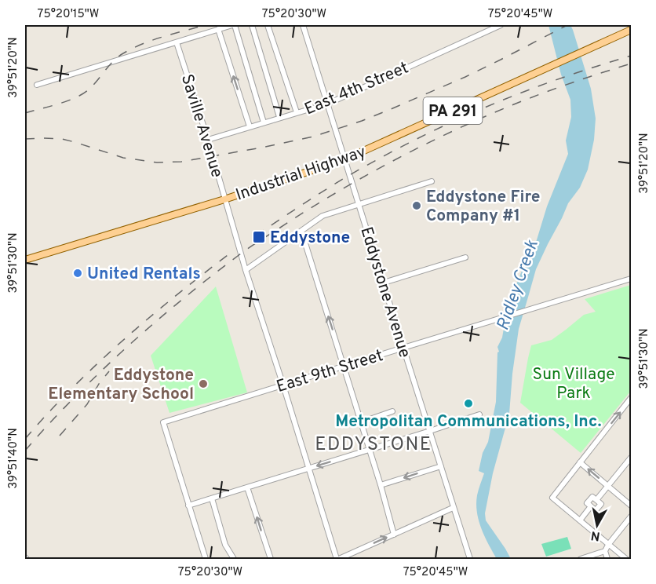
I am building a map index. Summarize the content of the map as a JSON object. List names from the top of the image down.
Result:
{
  "streets": {
    "main road": ["PA 291", "Industrial Highway"],
    "street": [
      "East 4th Street",
      "Saville Avenue",
      "Eddystone Avenue",
      "East 9th Street"
    ]
  },
  "crossings": [
    ["East 4th Street", "Saville Avenue"],
    ["East 4th Street", "Eddystone Avenue"],
    ["Saville Avenue", "Industrial Highway"],
    ["Saville Avenue", "East 9th Street"],
    ["Eddystone Avenue", "East 9th Street"]
  ],
  "districts": ["EDDYSTONE"],
  "water": ["Ridley Creek"],
  "parks": ["Sun Village Park"],
  "places": {
    "other": [
      "Eddystone Fire Company #1",
      "United Rentals",
      "Eddystone Elementary School",
      "Metropolitan Communications, Inc."
    ],
    "transit": ["Eddystone"]
  },
  "north": "bottom",
  "coordinates": [
    "75°20'15\"W",
    "75°20'30\"W",
    "75°20'45\"W",
    "39°51'20\"N",
    "39°51'30\"N",
    "39°51'40\"N"
  ]
}
